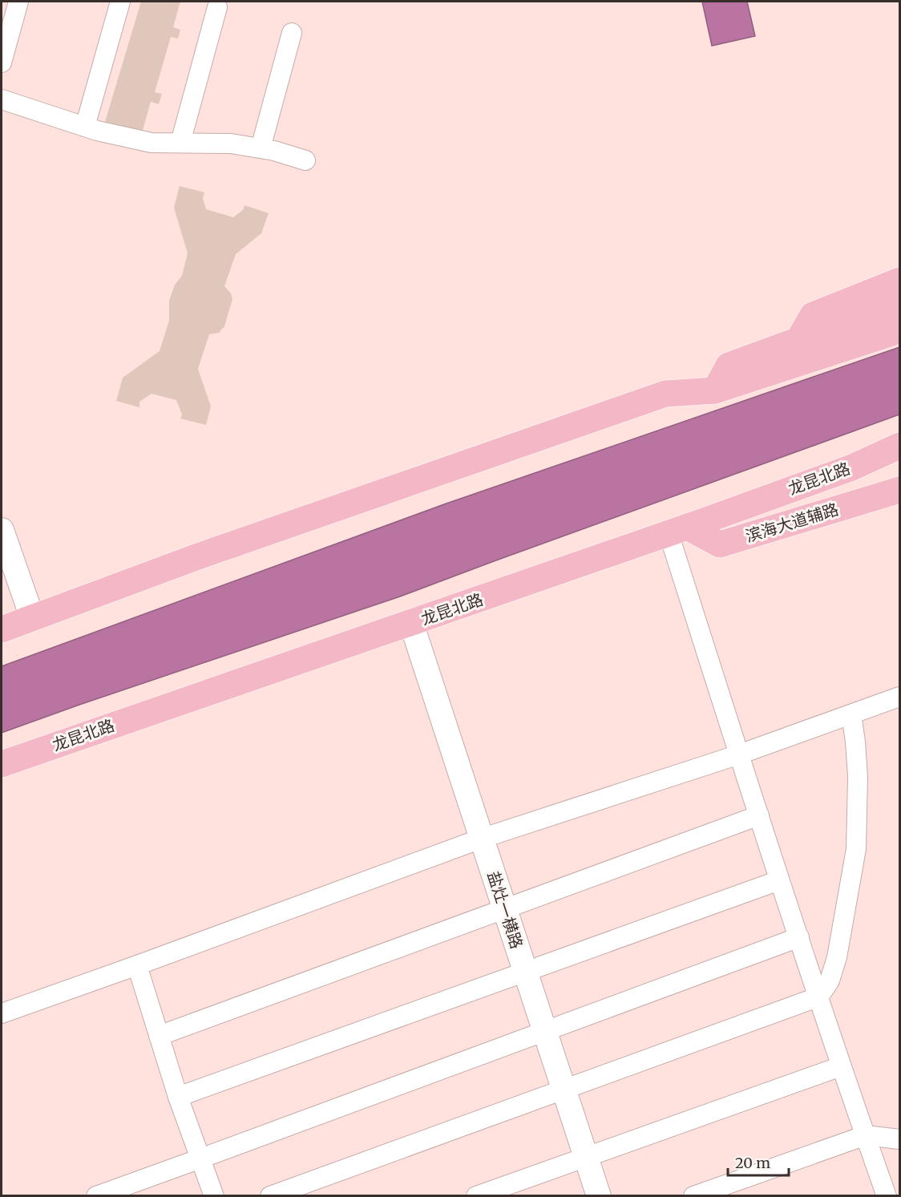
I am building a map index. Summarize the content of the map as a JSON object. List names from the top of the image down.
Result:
{
  "streets": {
    "highway": ["龙昆北路", "滨海大道辅路"],
    "street": ["盐灶一横路"]
  },
  "crossings": [
    ["龙昆北路", "滨海大道辅路"],
    ["龙昆北路", "盐灶一横路"]
  ],
  "scale_bar": "20 m"
}
